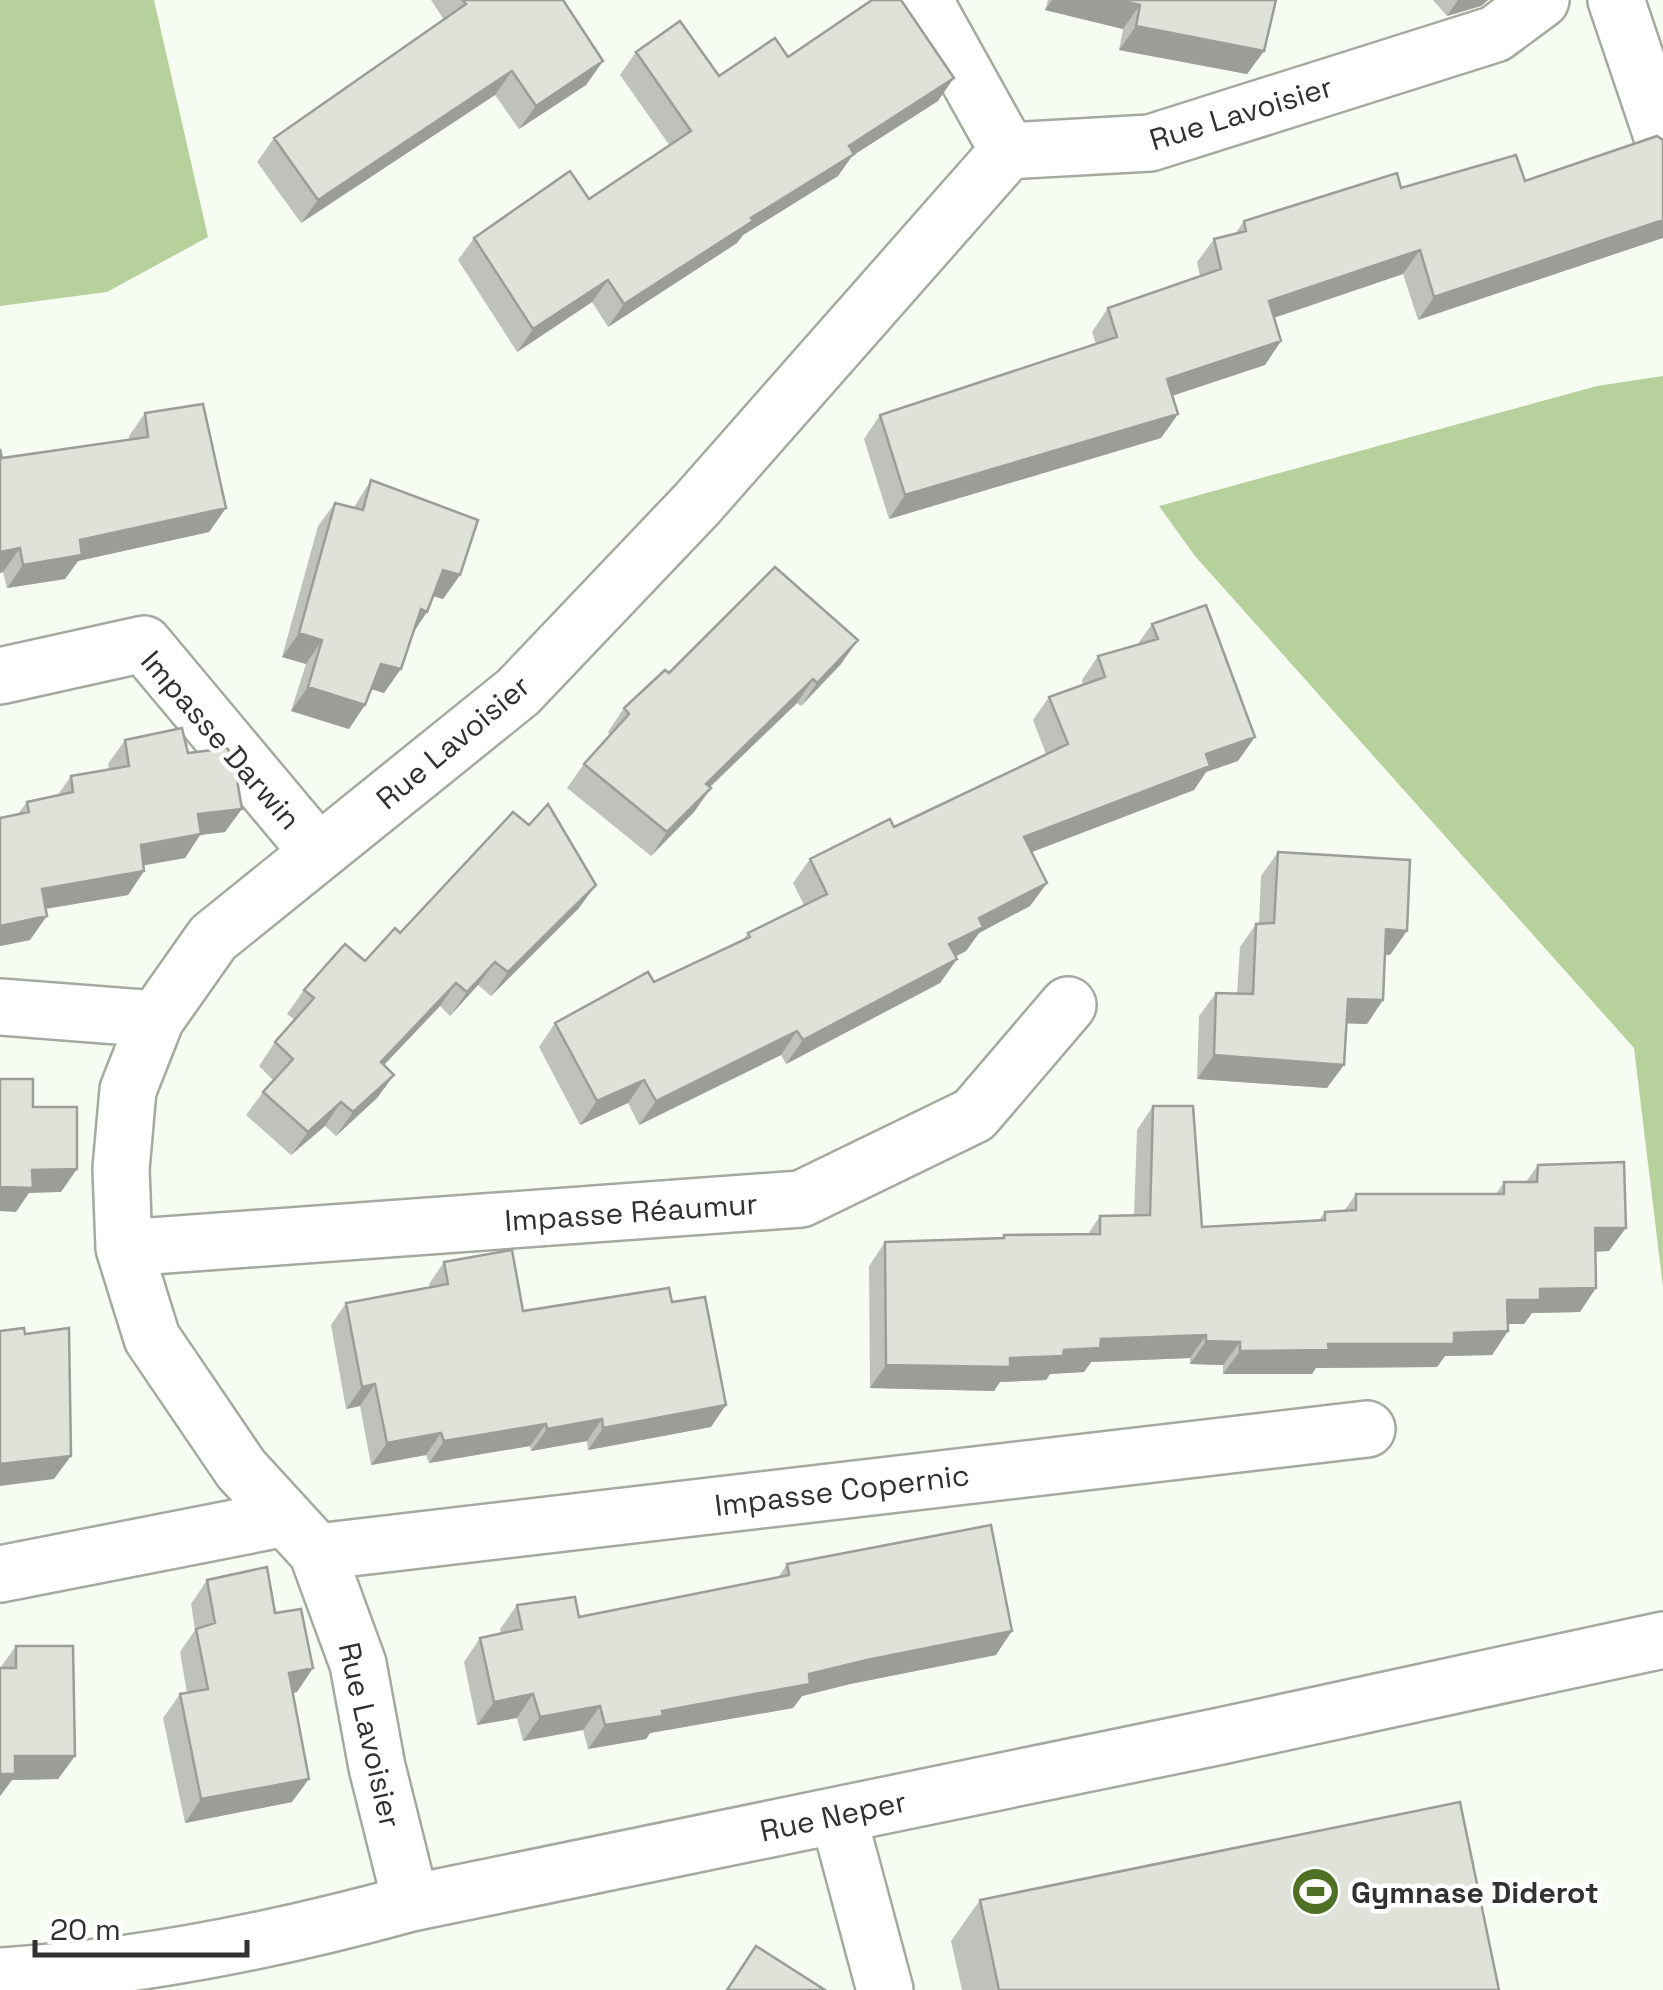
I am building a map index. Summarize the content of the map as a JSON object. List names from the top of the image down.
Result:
{
  "streets": {
    "street": [
      "Rue Lavoisier",
      "Impasse Darwin",
      "Impasse Réaumur",
      "Impasse Copernic",
      "Rue Neper"
    ]
  },
  "crossings": [
    ["Rue Lavoisier", "Impasse Darwin"],
    ["Rue Lavoisier", "Impasse Réaumur"],
    ["Rue Lavoisier", "Impasse Copernic"],
    ["Rue Lavoisier", "Rue Neper"]
  ],
  "places": {
    "sports": ["Gymnase Diderot"]
  },
  "scale_bar": "20 m"
}
